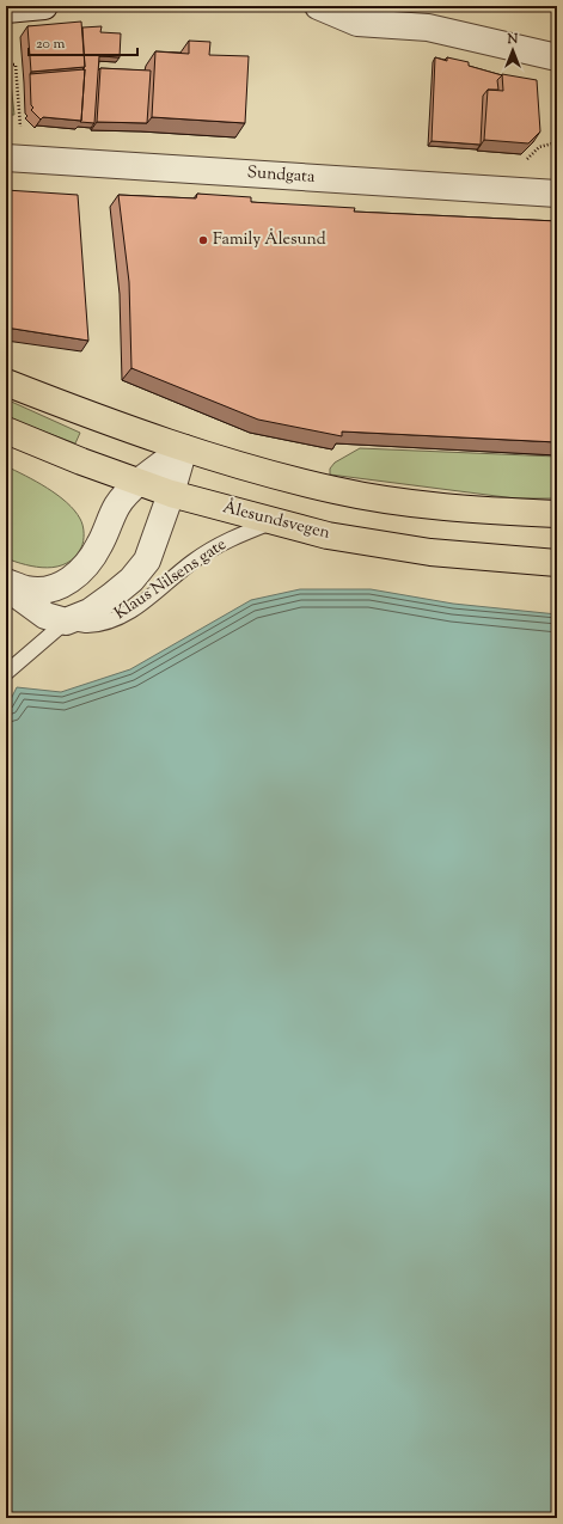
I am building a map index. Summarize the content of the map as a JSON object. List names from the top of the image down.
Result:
{
  "streets": {
    "highway": ["Ålesundsvegen"],
    "street": ["Sundgata", "Klaus Nilsens gate"]
  },
  "crossings": [
    ["Ålesundsvegen", "Klaus Nilsens gate"]
  ],
  "places": ["Family Ålesund"],
  "scale_bar": "20 m",
  "north": "top"
}
